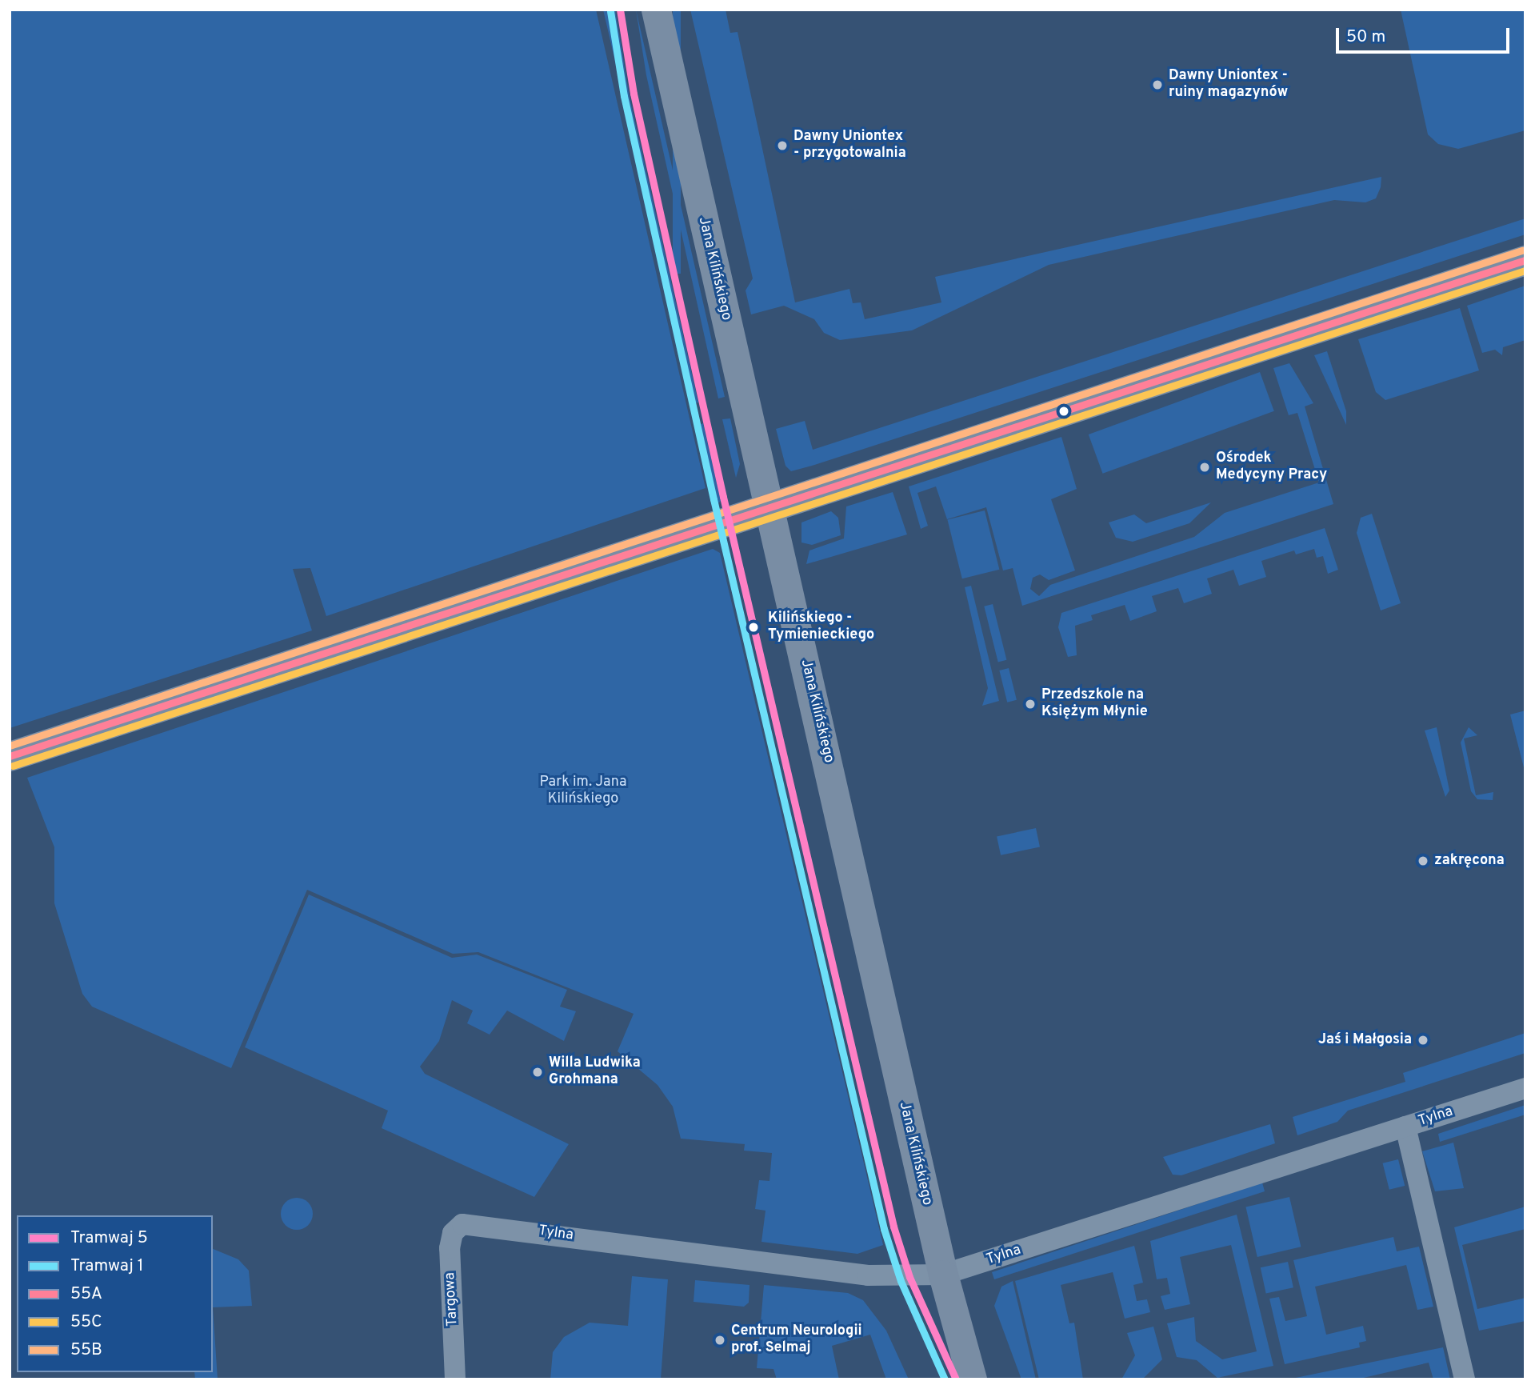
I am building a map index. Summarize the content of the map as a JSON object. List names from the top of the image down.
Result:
{
  "streets": {
    "street": ["Jana Kilińskiego", "Tylna", "Targowa"]
  },
  "crossings": [
    ["Jana Kilińskiego", "Tylna"],
    ["Tylna", "Targowa"]
  ],
  "parks": ["Park im. Jana Kilińskiego"],
  "places": [
    "Dawny Uniontex - ruiny magazynów",
    "Dawny Uniontex - przygotowalnia",
    "Ośrodek Medycyny Pracy",
    "Kilińskiego - Tymienieckiego",
    "Przedszkole na Księżym Młynie",
    "zakręcona",
    "Jaś i Małgosia",
    "Willa Ludwika Grohmana",
    "Centrum Neurologii prof. Selmaj"
  ],
  "lines": [
    "tram line 5",
    "tram line 1",
    "transit line 55B",
    "transit line 55A",
    "transit line 55C"
  ],
  "legend": [
    "Tramwaj 5",
    "Tramwaj 1",
    "55A",
    "55C",
    "55B"
  ],
  "scale_bar": "50 m"
}
